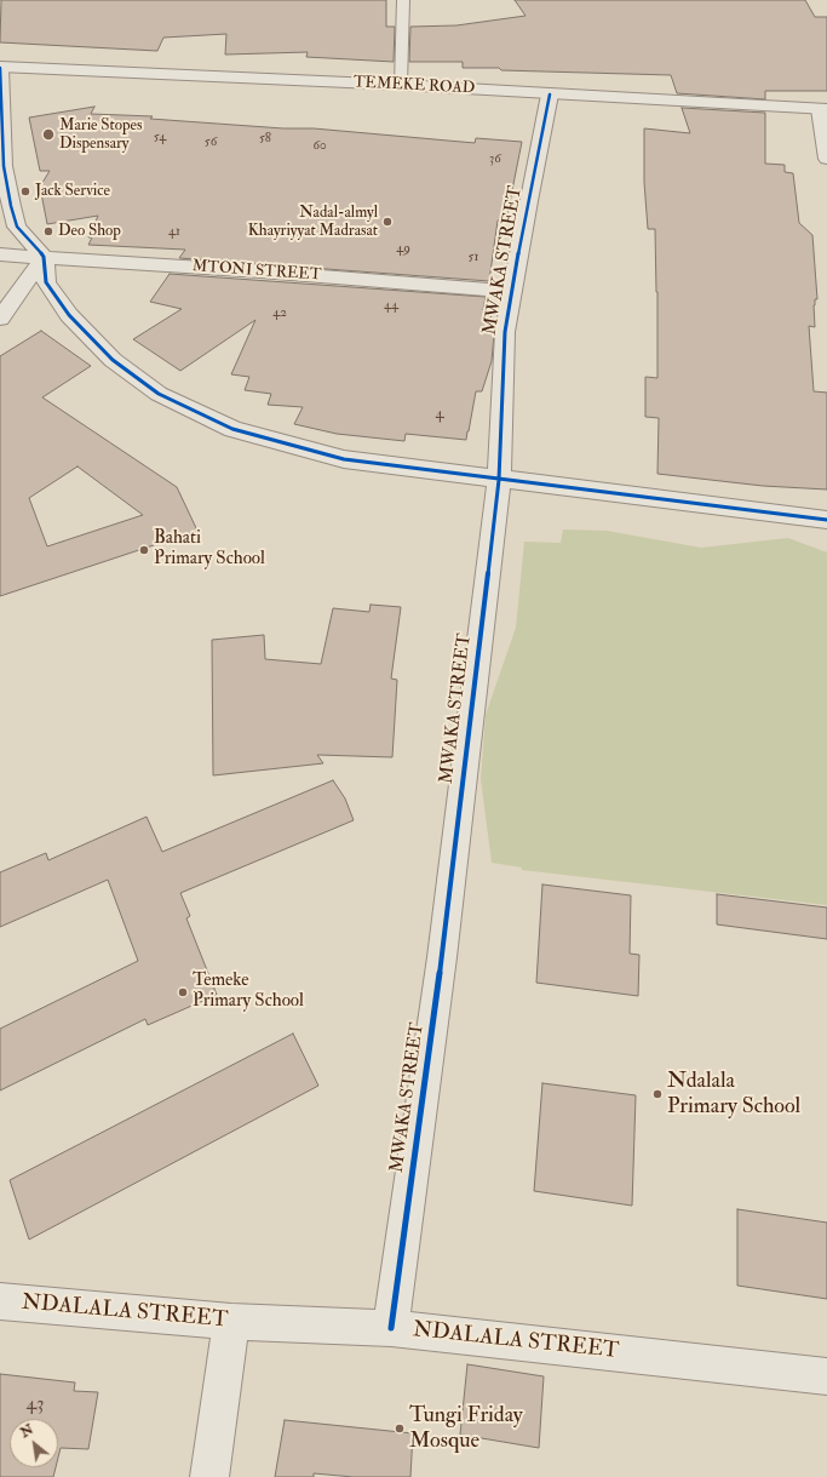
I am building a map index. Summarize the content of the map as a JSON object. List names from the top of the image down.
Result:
{
  "streets": {
    "street": [
      "TEMEKE ROAD",
      "MWAKA STREET",
      "MTONI STREET",
      "NDALALA STREET"
    ]
  },
  "crossings": [
    ["TEMEKE ROAD", "MWAKA STREET"],
    ["MWAKA STREET", "MTONI STREET"],
    ["MWAKA STREET", "NDALALA STREET"]
  ],
  "places": [
    "Marie Stopes Dispensary",
    "Jack Service",
    "Nadal-almyl Khayriyyat Madrasat",
    "Deo Shop",
    "Bahati Primary School",
    "Temeke Primary School",
    "Ndalala Primary School",
    "Tungi Friday Mosque"
  ],
  "house_numbers": [
    "54",
    "58",
    "56",
    "60",
    "36",
    "41",
    "49",
    "51",
    "44",
    "42",
    "4",
    "43"
  ],
  "north": "top left"
}
